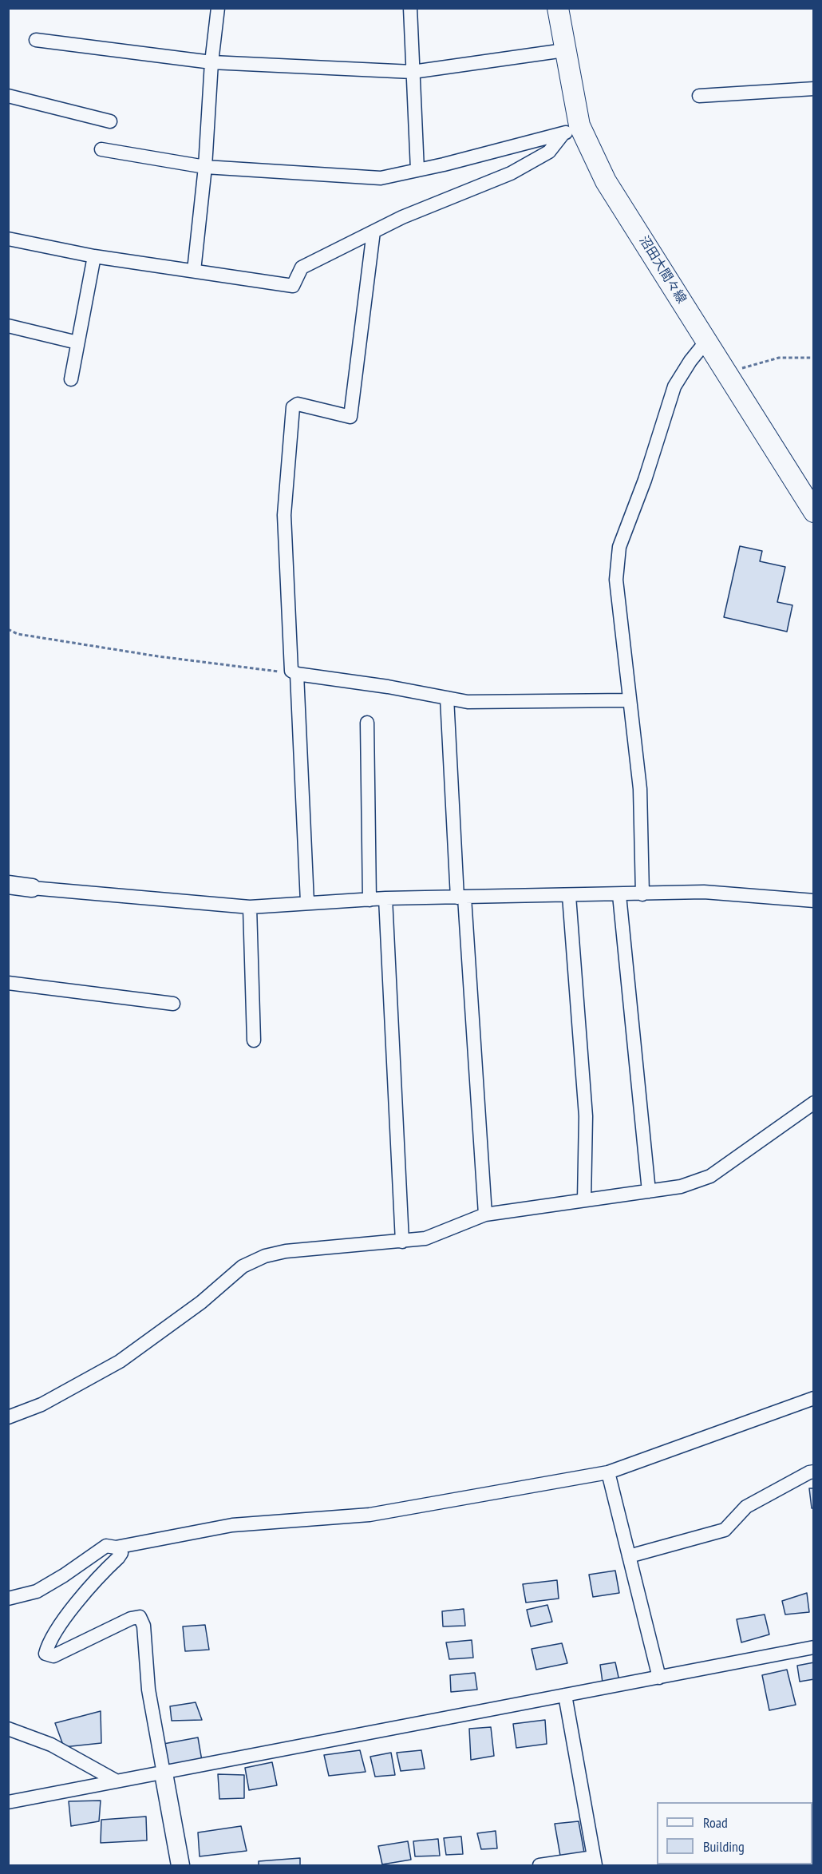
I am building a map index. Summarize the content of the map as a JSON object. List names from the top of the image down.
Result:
{
  "streets": {
    "main road": ["沼田大間々線"]
  },
  "legend": ["Road", "Building"]
}
